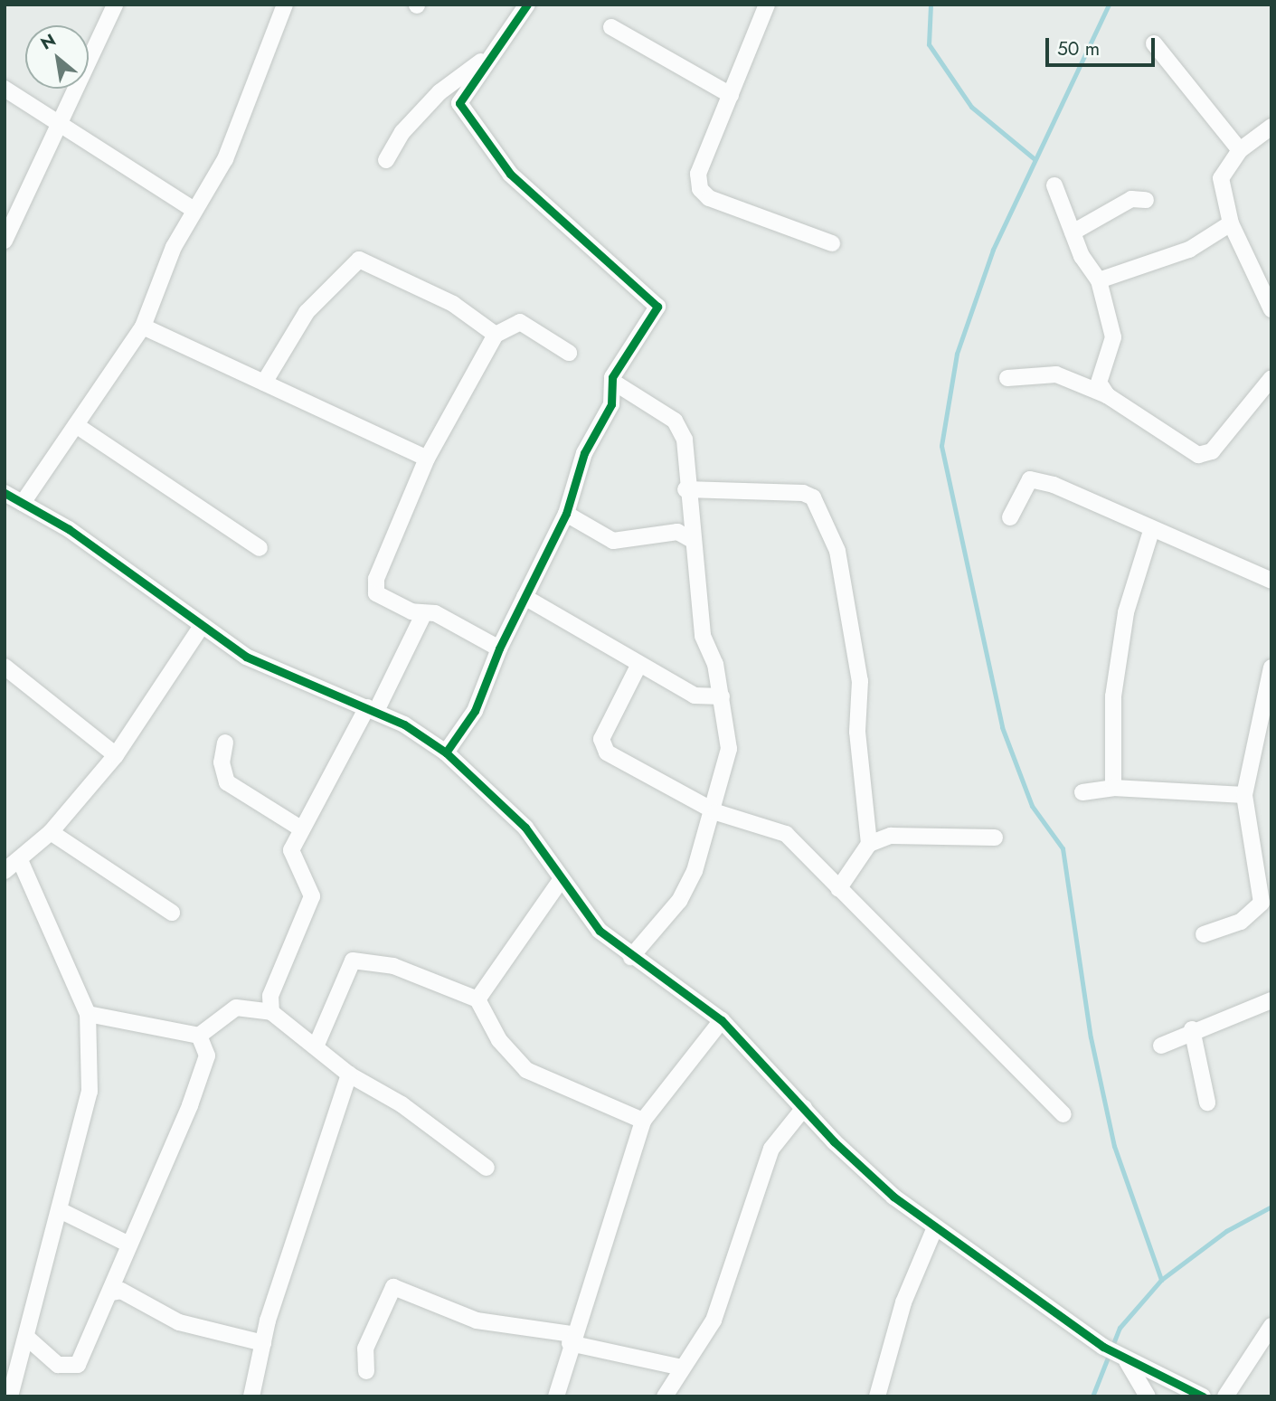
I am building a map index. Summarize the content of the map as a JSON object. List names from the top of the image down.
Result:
{
  "scale_bar": "50 m",
  "north": "top left"
}
